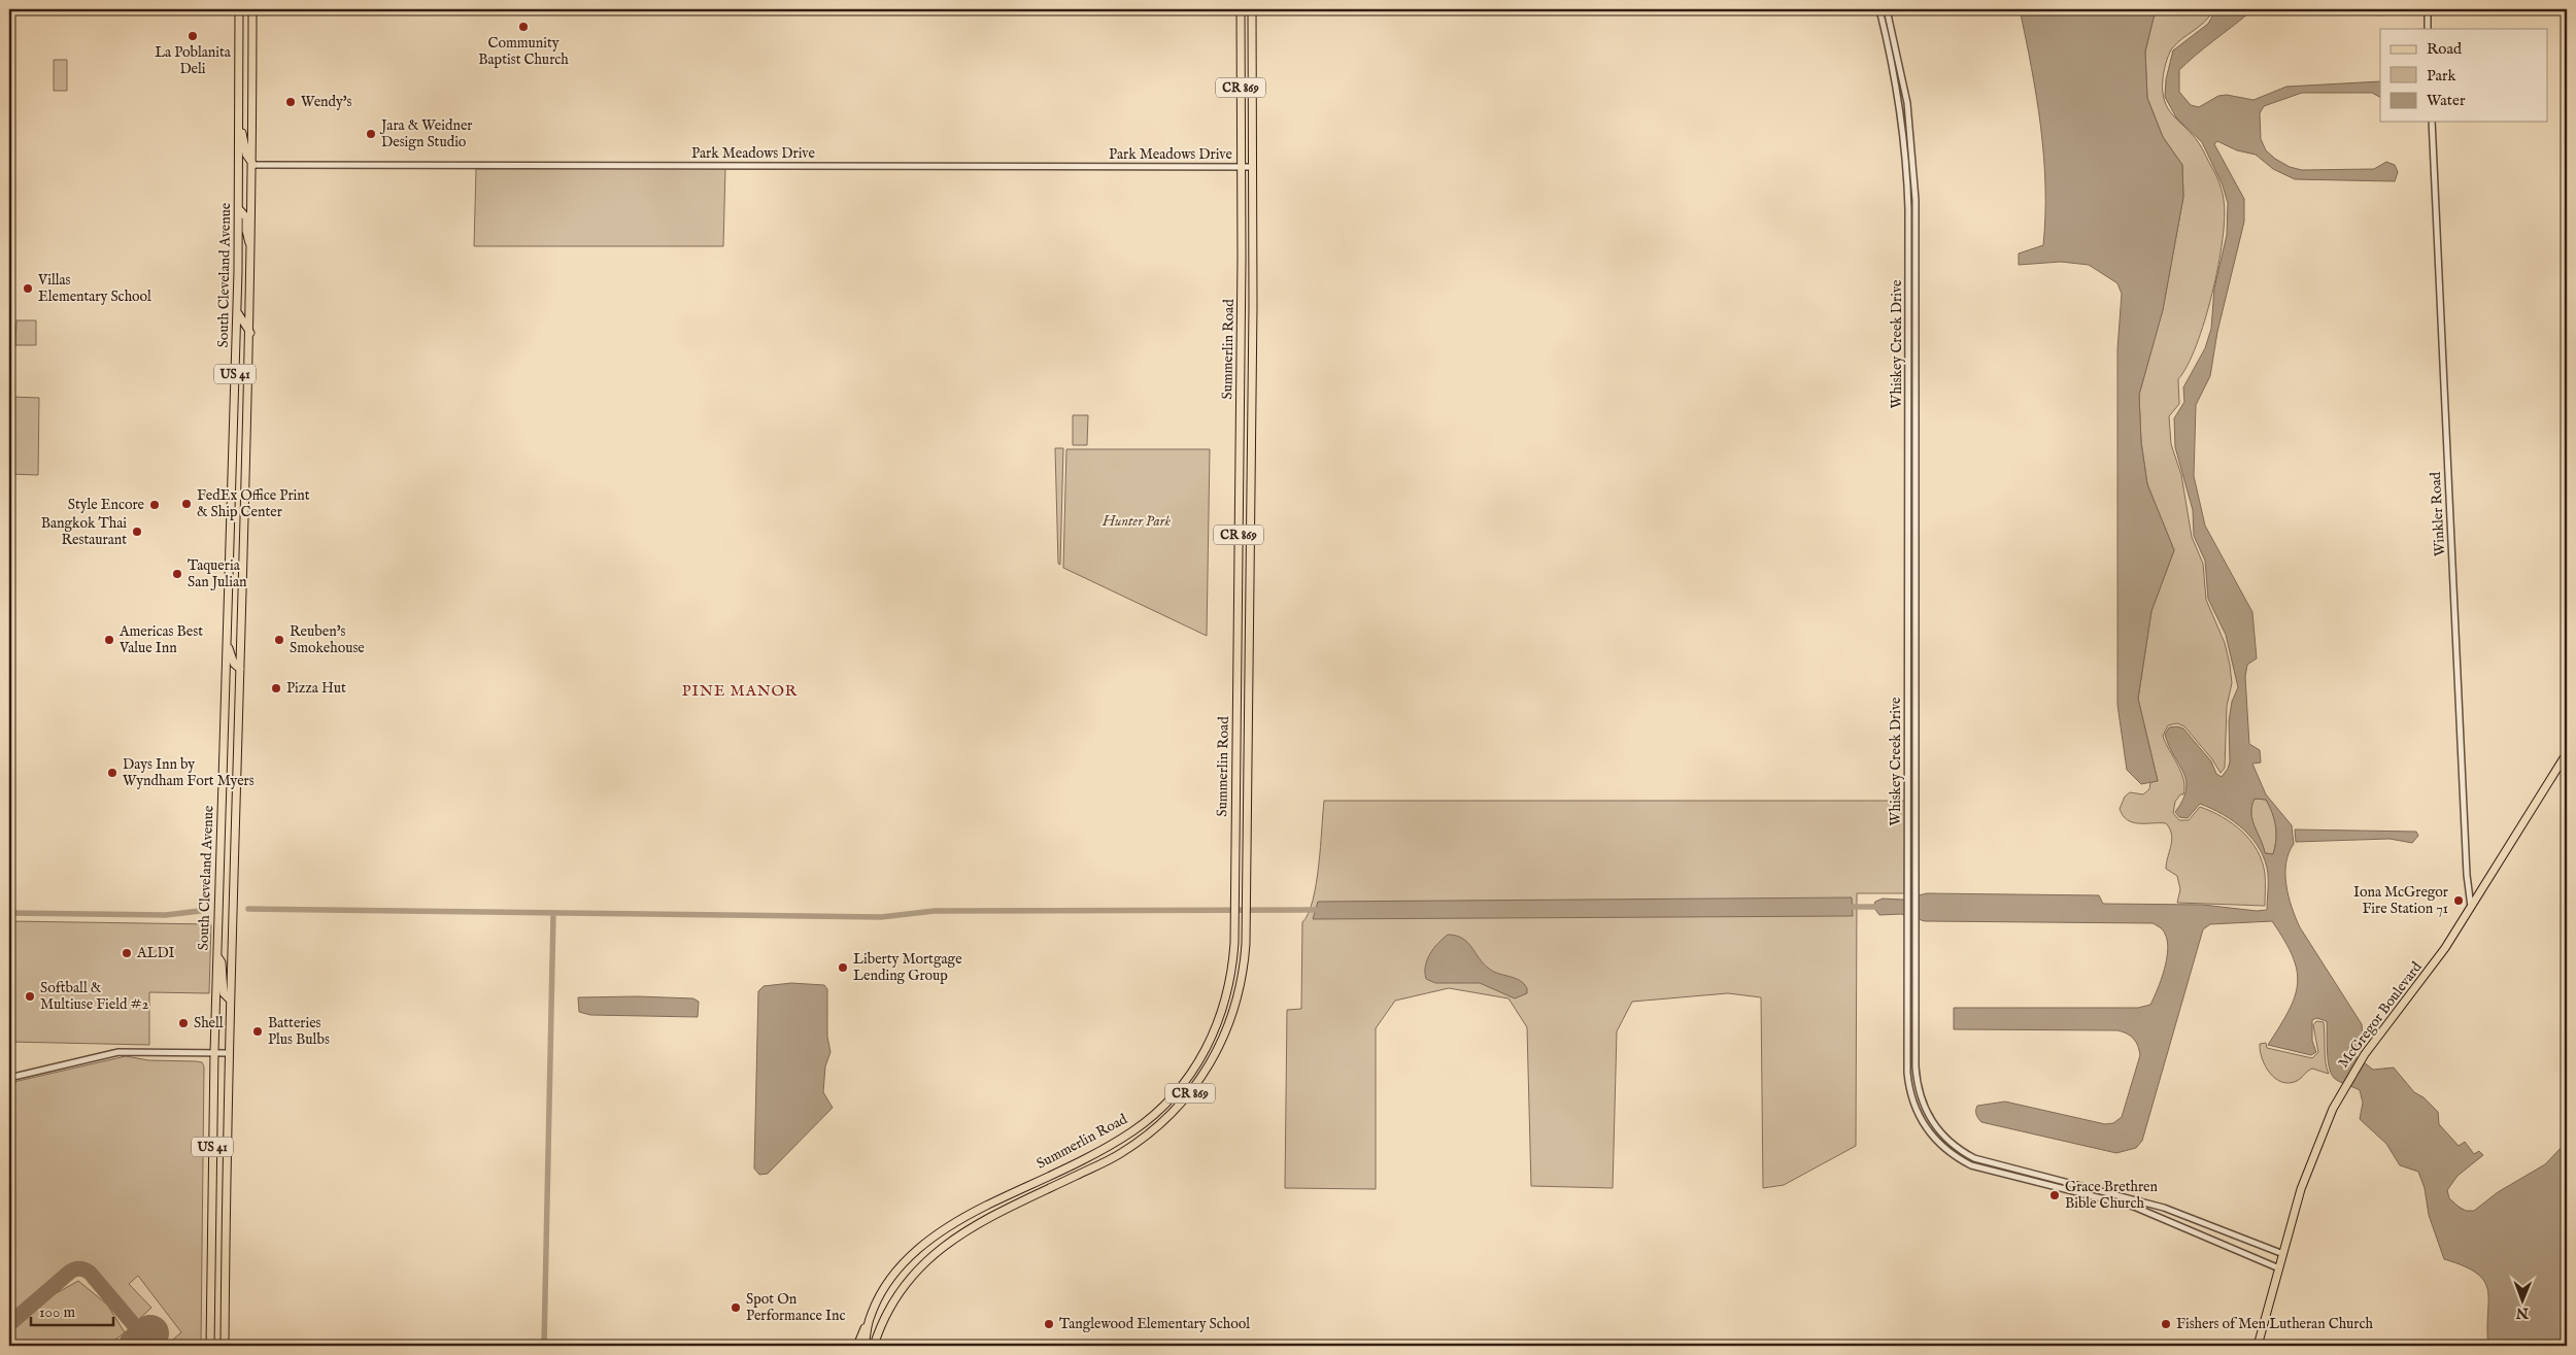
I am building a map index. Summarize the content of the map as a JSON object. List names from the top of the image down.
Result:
{
  "streets": {
    "main road": [
      "CR 869",
      "South Cleveland Avenue",
      "Summerlin Road",
      "US 41",
      "McGregor Boulevard"
    ],
    "street": ["Park Meadows Drive", "Whiskey Creek Drive", "Winkler Road"]
  },
  "crossings": [
    ["Park Meadows Drive", "South Cleveland Avenue"],
    ["Park Meadows Drive", "Summerlin Road"],
    ["Whiskey Creek Drive", "McGregor Boulevard"],
    ["Winkler Road", "McGregor Boulevard"]
  ],
  "districts": ["PINE MANOR"],
  "parks": ["Hunter Park"],
  "places": [
    "Community Baptist Church",
    "La Poblanita Deli",
    "Wendy's",
    "Jara & Weidner Design Studio",
    "Villas Elementary School",
    "FedEx Office Print & Ship Center",
    "Style Encore",
    "Bangkok Thai Restaurant",
    "Taqueria San Julian",
    "Americas Best Value Inn",
    "Reuben's Smokehouse",
    "Pizza Hut",
    "Days Inn by Wyndham Fort Myers",
    "Iona McGregor Fire Station 71",
    "ALDI",
    "Liberty Mortgage Lending Group",
    "Softball & Multiuse Field #2",
    "Shell",
    "Batteries Plus Bulbs",
    "Grace Brethren Bible Church",
    "Spot On Performance Inc",
    "Tanglewood Elementary School",
    "Fishers of Men Lutheran Church"
  ],
  "legend": ["Road", "Park", "Water"],
  "scale_bar": "100 m",
  "north": "bottom"
}
